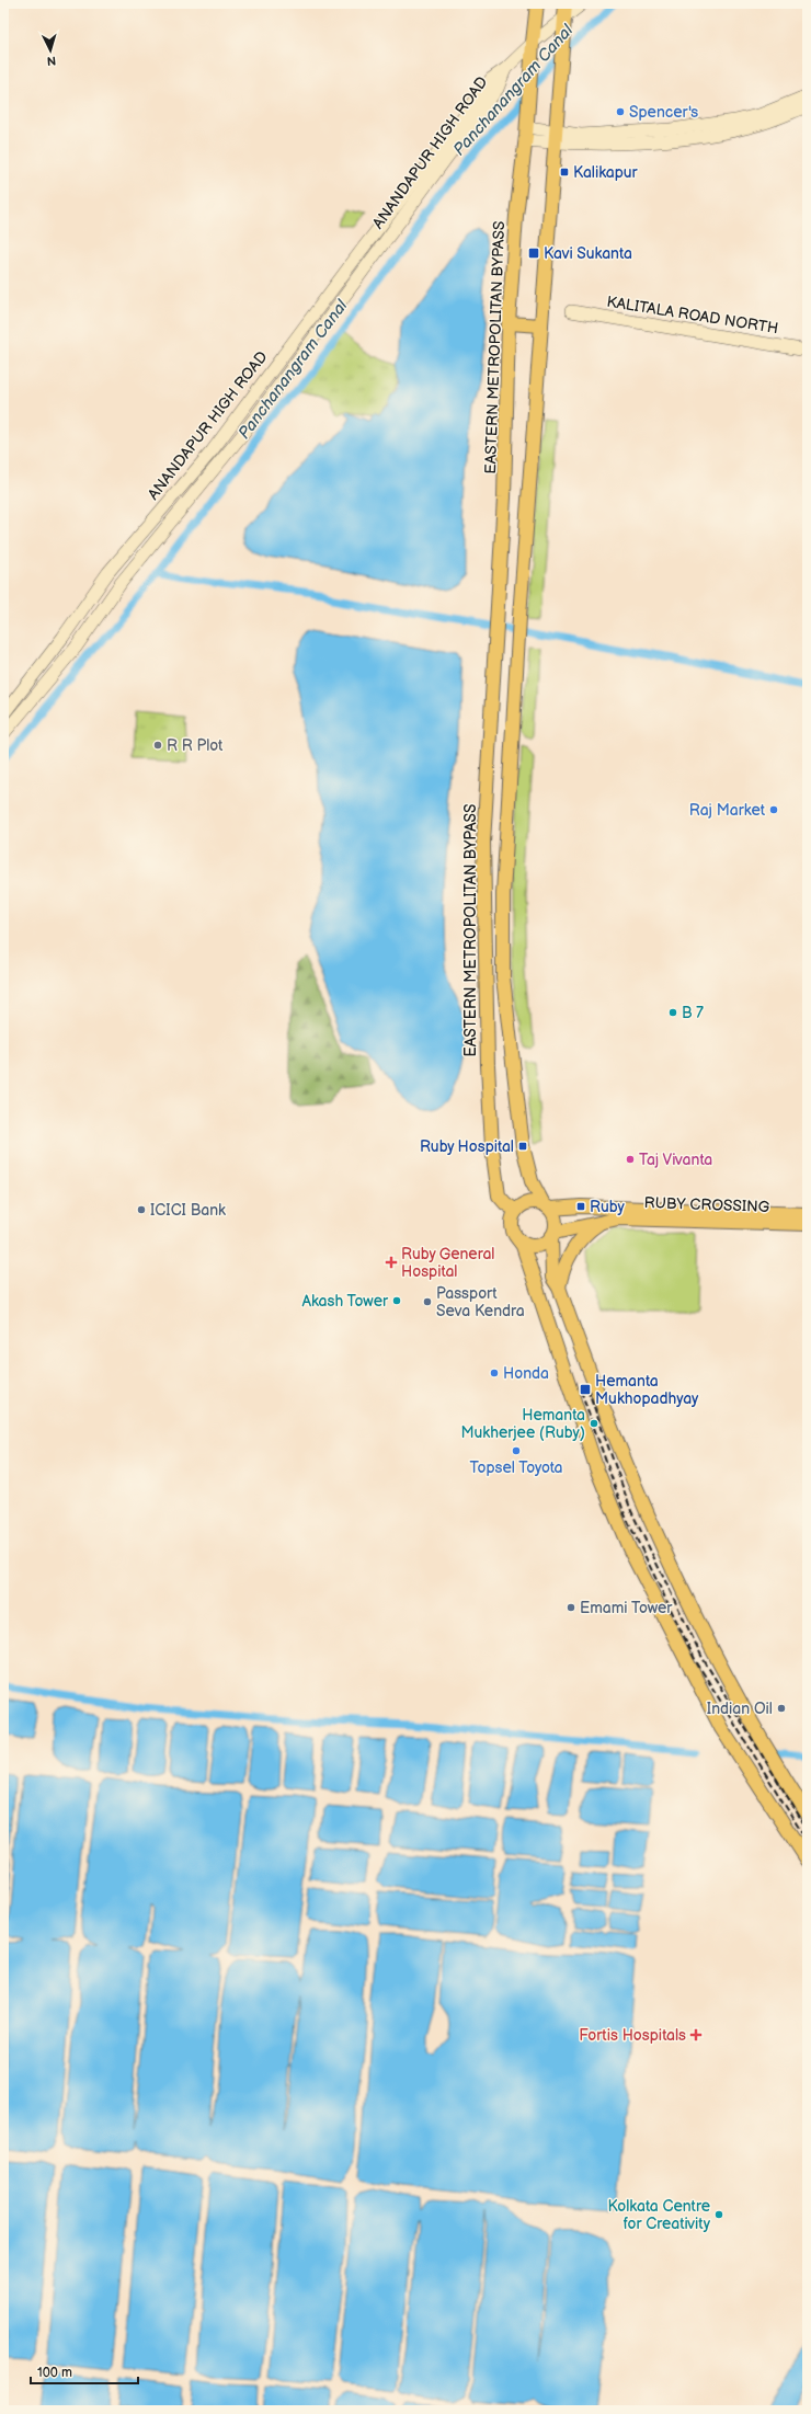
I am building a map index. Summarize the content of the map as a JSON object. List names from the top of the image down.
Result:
{
  "streets": {
    "main road": [
      "ANANDAPUR HIGH ROAD",
      "KALITALA ROAD NORTH",
      "EASTERN METROPOLITAN BYPASS",
      "RUBY CROSSING"
    ]
  },
  "crossings": [
    ["EASTERN METROPOLITAN BYPASS", "RUBY CROSSING"]
  ],
  "water": ["Panchanangram Canal"],
  "places": {
    "other": [
      "Spencer's",
      "R R Plot",
      "Raj Market",
      "B 7",
      "Taj Vivanta",
      "ICICI Bank",
      "Akash Tower",
      "Passport Seva Kendra",
      "Honda",
      "Hemanta Mukherjee (Ruby)",
      "Topsel Toyota",
      "Emami Tower",
      "Indian Oil",
      "Kolkata Centre for Creativity"
    ],
    "transit": [
      "Kalikapur",
      "Kavi Sukanta",
      "Ruby Hospital",
      "Ruby",
      "Hemanta Mukhopadhyay"
    ],
    "health": ["Ruby General Hospital", "Fortis Hospitals"]
  },
  "scale_bar": "100 m",
  "north": "bottom"
}
